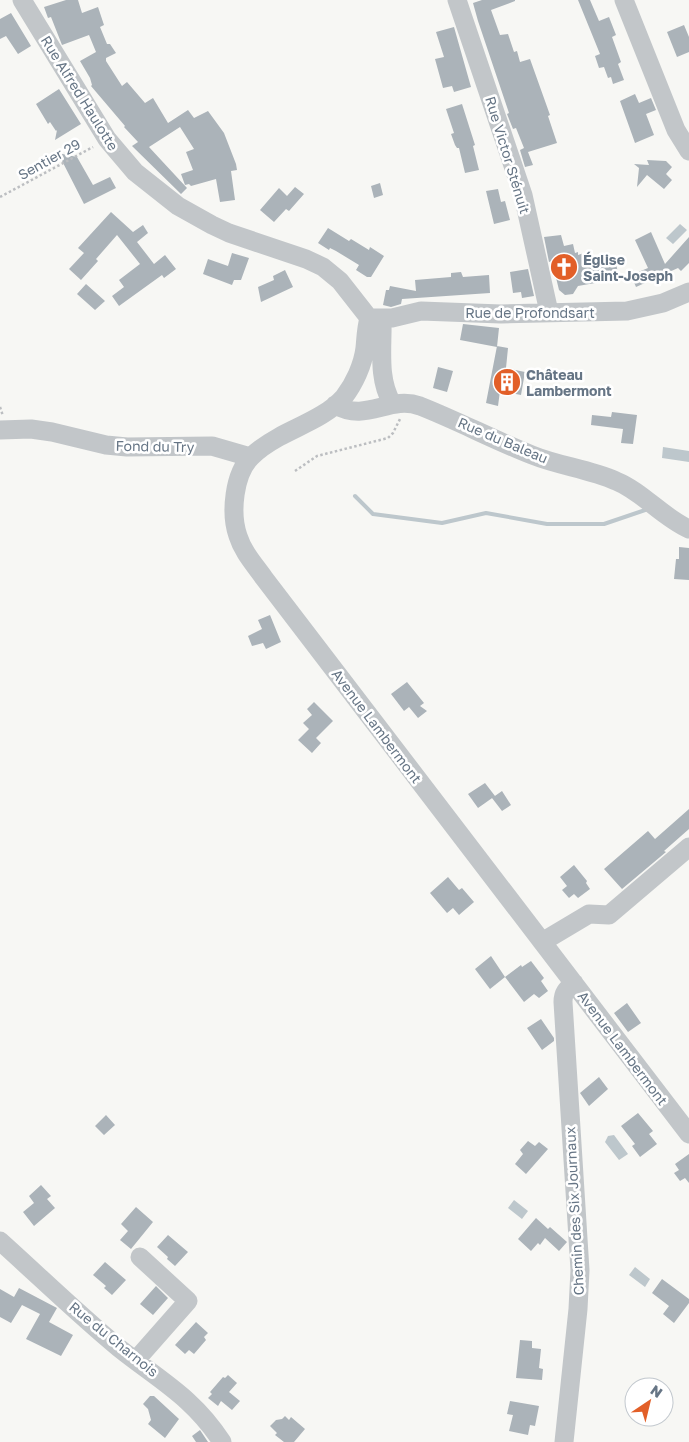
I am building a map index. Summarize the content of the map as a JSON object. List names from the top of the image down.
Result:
{
  "streets": {
    "street": [
      "Rue Alfred Haulotte",
      "Rue Victor Sténuit",
      "Rue de Profondsart",
      "Rue du Baleau",
      "Fond du Try",
      "Avenue Lambermont",
      "Chemin des Six Journaux",
      "Rue du Charnois"
    ],
    "path": ["Sentier 29"]
  },
  "crossings": [
    ["Rue Alfred Haulotte", "Sentier 29"],
    ["Rue Alfred Haulotte", "Rue de Profondsart"],
    ["Rue Alfred Haulotte", "Avenue Lambermont"],
    ["Rue Victor Sténuit", "Rue de Profondsart"],
    ["Rue de Profondsart", "Avenue Lambermont"],
    ["Rue du Baleau", "Avenue Lambermont"],
    ["Fond du Try", "Avenue Lambermont"],
    ["Avenue Lambermont", "Chemin des Six Journaux"]
  ],
  "places": {
    "church": ["Église Saint-Joseph"],
    "building": ["Château Lambermont"]
  },
  "north": "top right"
}
